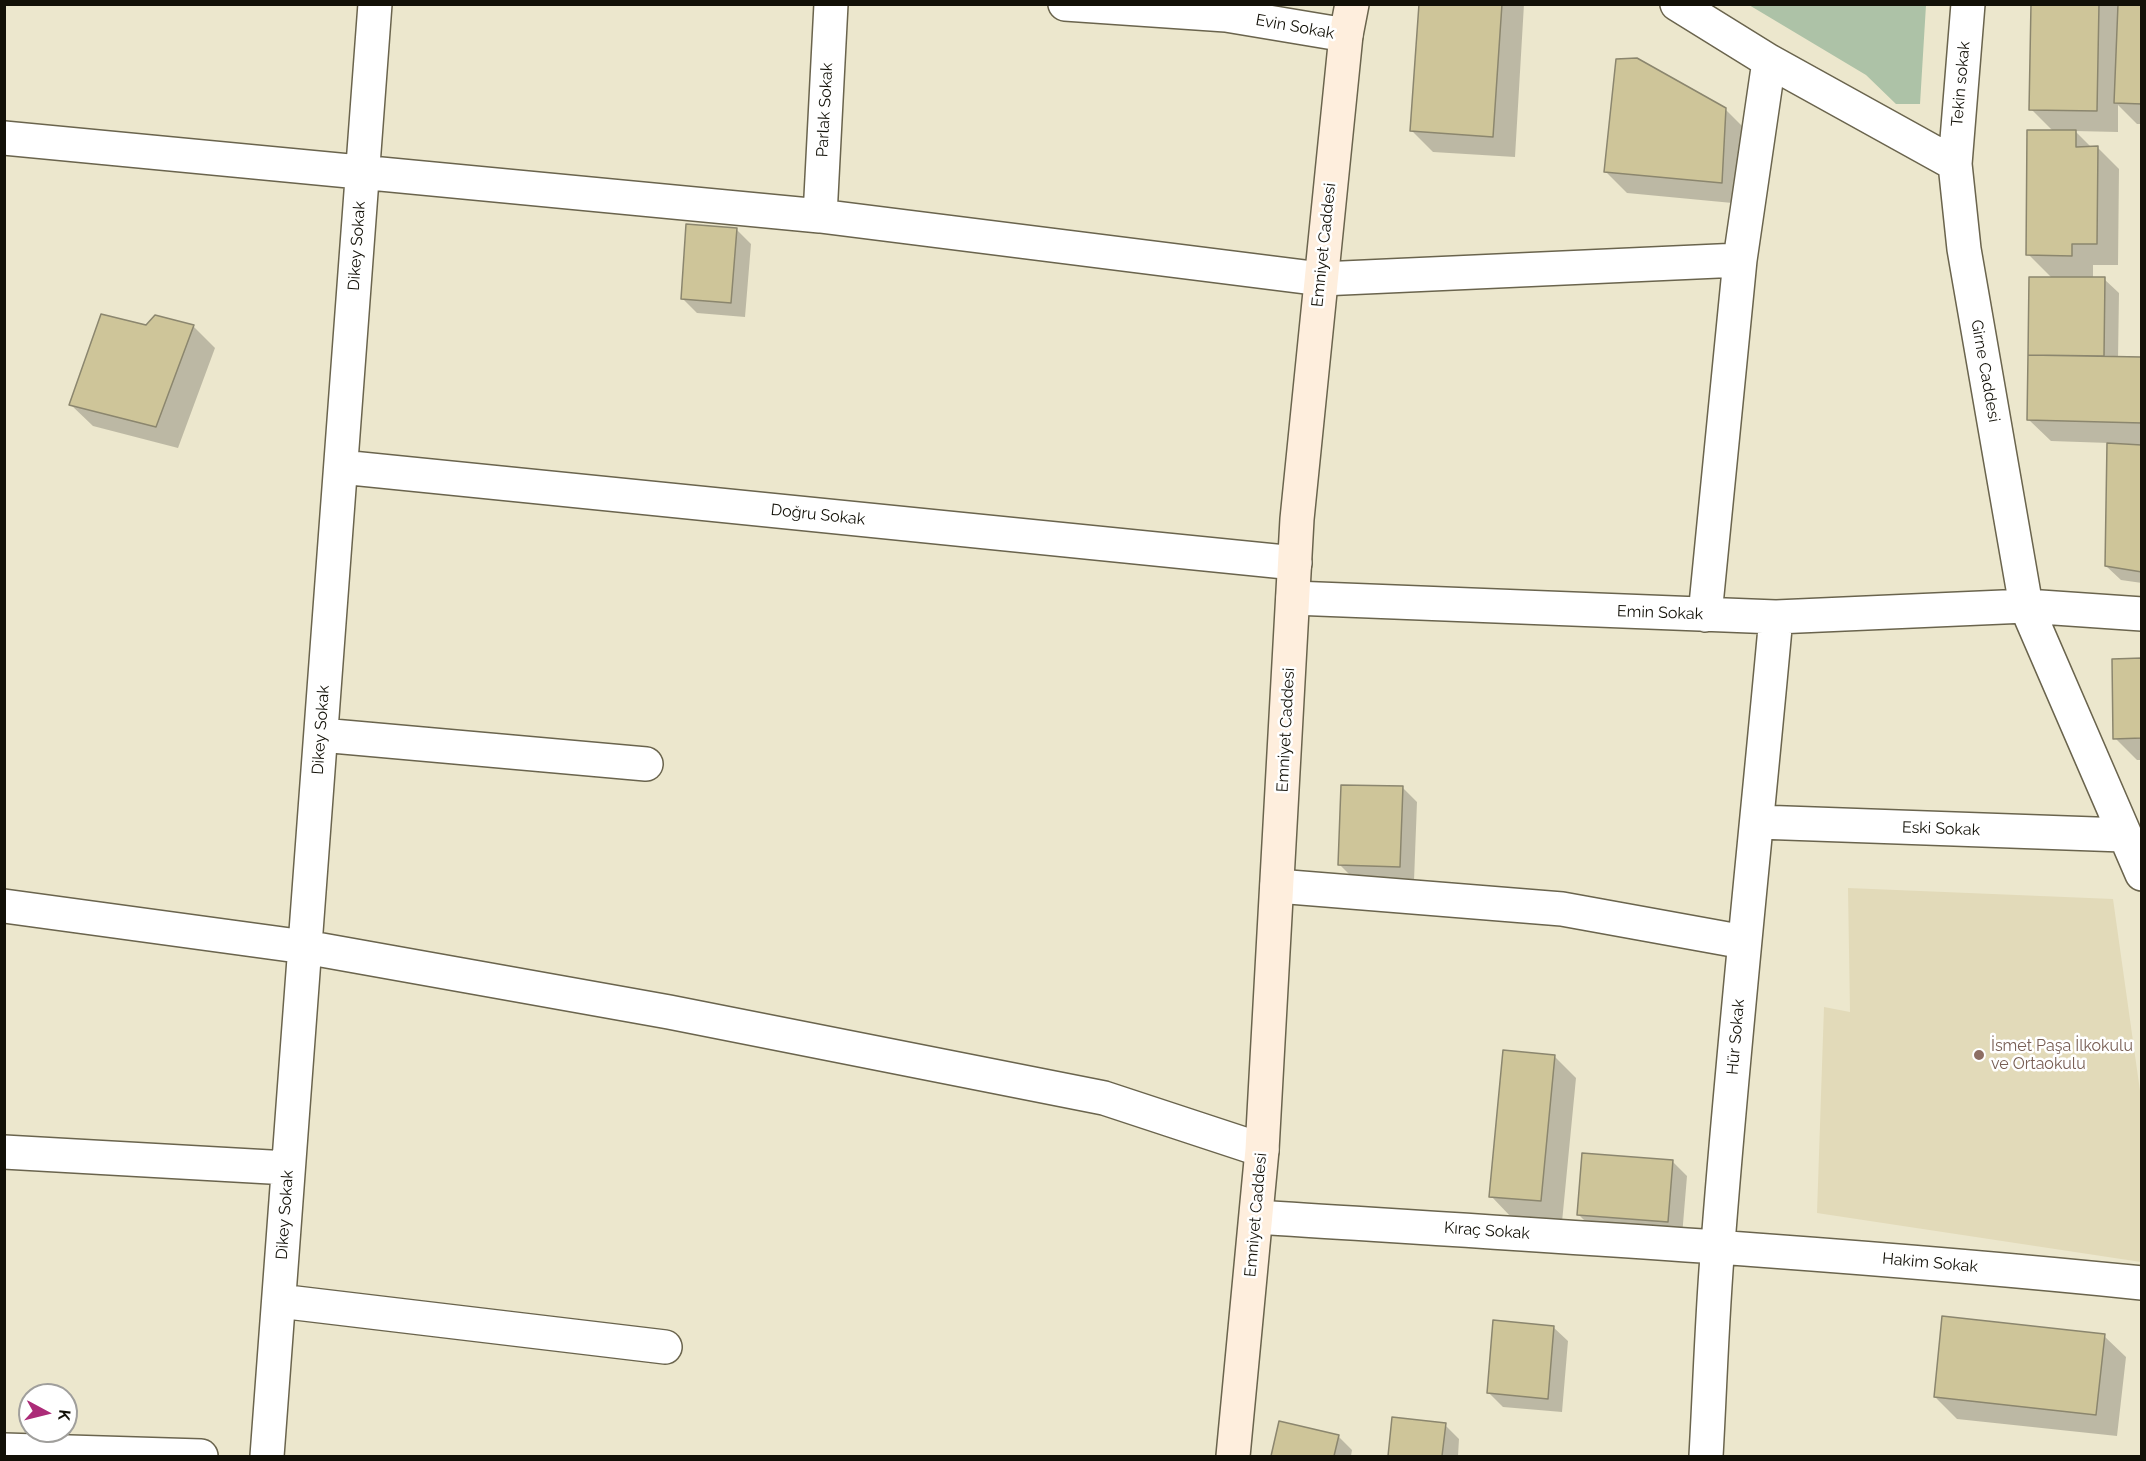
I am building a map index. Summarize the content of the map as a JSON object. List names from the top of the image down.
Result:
{
  "streets": {
    "street": [
      "Evin Sokak",
      "Tekin sokak",
      "Parlak Sokak",
      "Emniyet Caddesi",
      "Dikey Sokak",
      "Girne Caddesi",
      "Doğru Sokak",
      "Emin Sokak",
      "Eski Sokak",
      "Hür Sokak",
      "Kıraç Sokak",
      "Hakim Sokak"
    ]
  },
  "crossings": [
    ["Evin Sokak", "Emniyet Caddesi"],
    ["Tekin sokak", "Girne Caddesi"],
    ["Emniyet Caddesi", "Doğru Sokak"],
    ["Emniyet Caddesi", "Emin Sokak"],
    ["Emniyet Caddesi", "Kıraç Sokak"],
    ["Dikey Sokak", "Doğru Sokak"],
    ["Girne Caddesi", "Emin Sokak"],
    ["Girne Caddesi", "Eski Sokak"],
    ["Emin Sokak", "Hür Sokak"],
    ["Eski Sokak", "Hür Sokak"],
    ["Hür Sokak", "Kıraç Sokak"],
    ["Hür Sokak", "Hakim Sokak"],
    ["Kıraç Sokak", "Hakim Sokak"]
  ],
  "places": ["İsmet Paşa İlkokulu ve Ortaokulu"],
  "north": "right"
}
